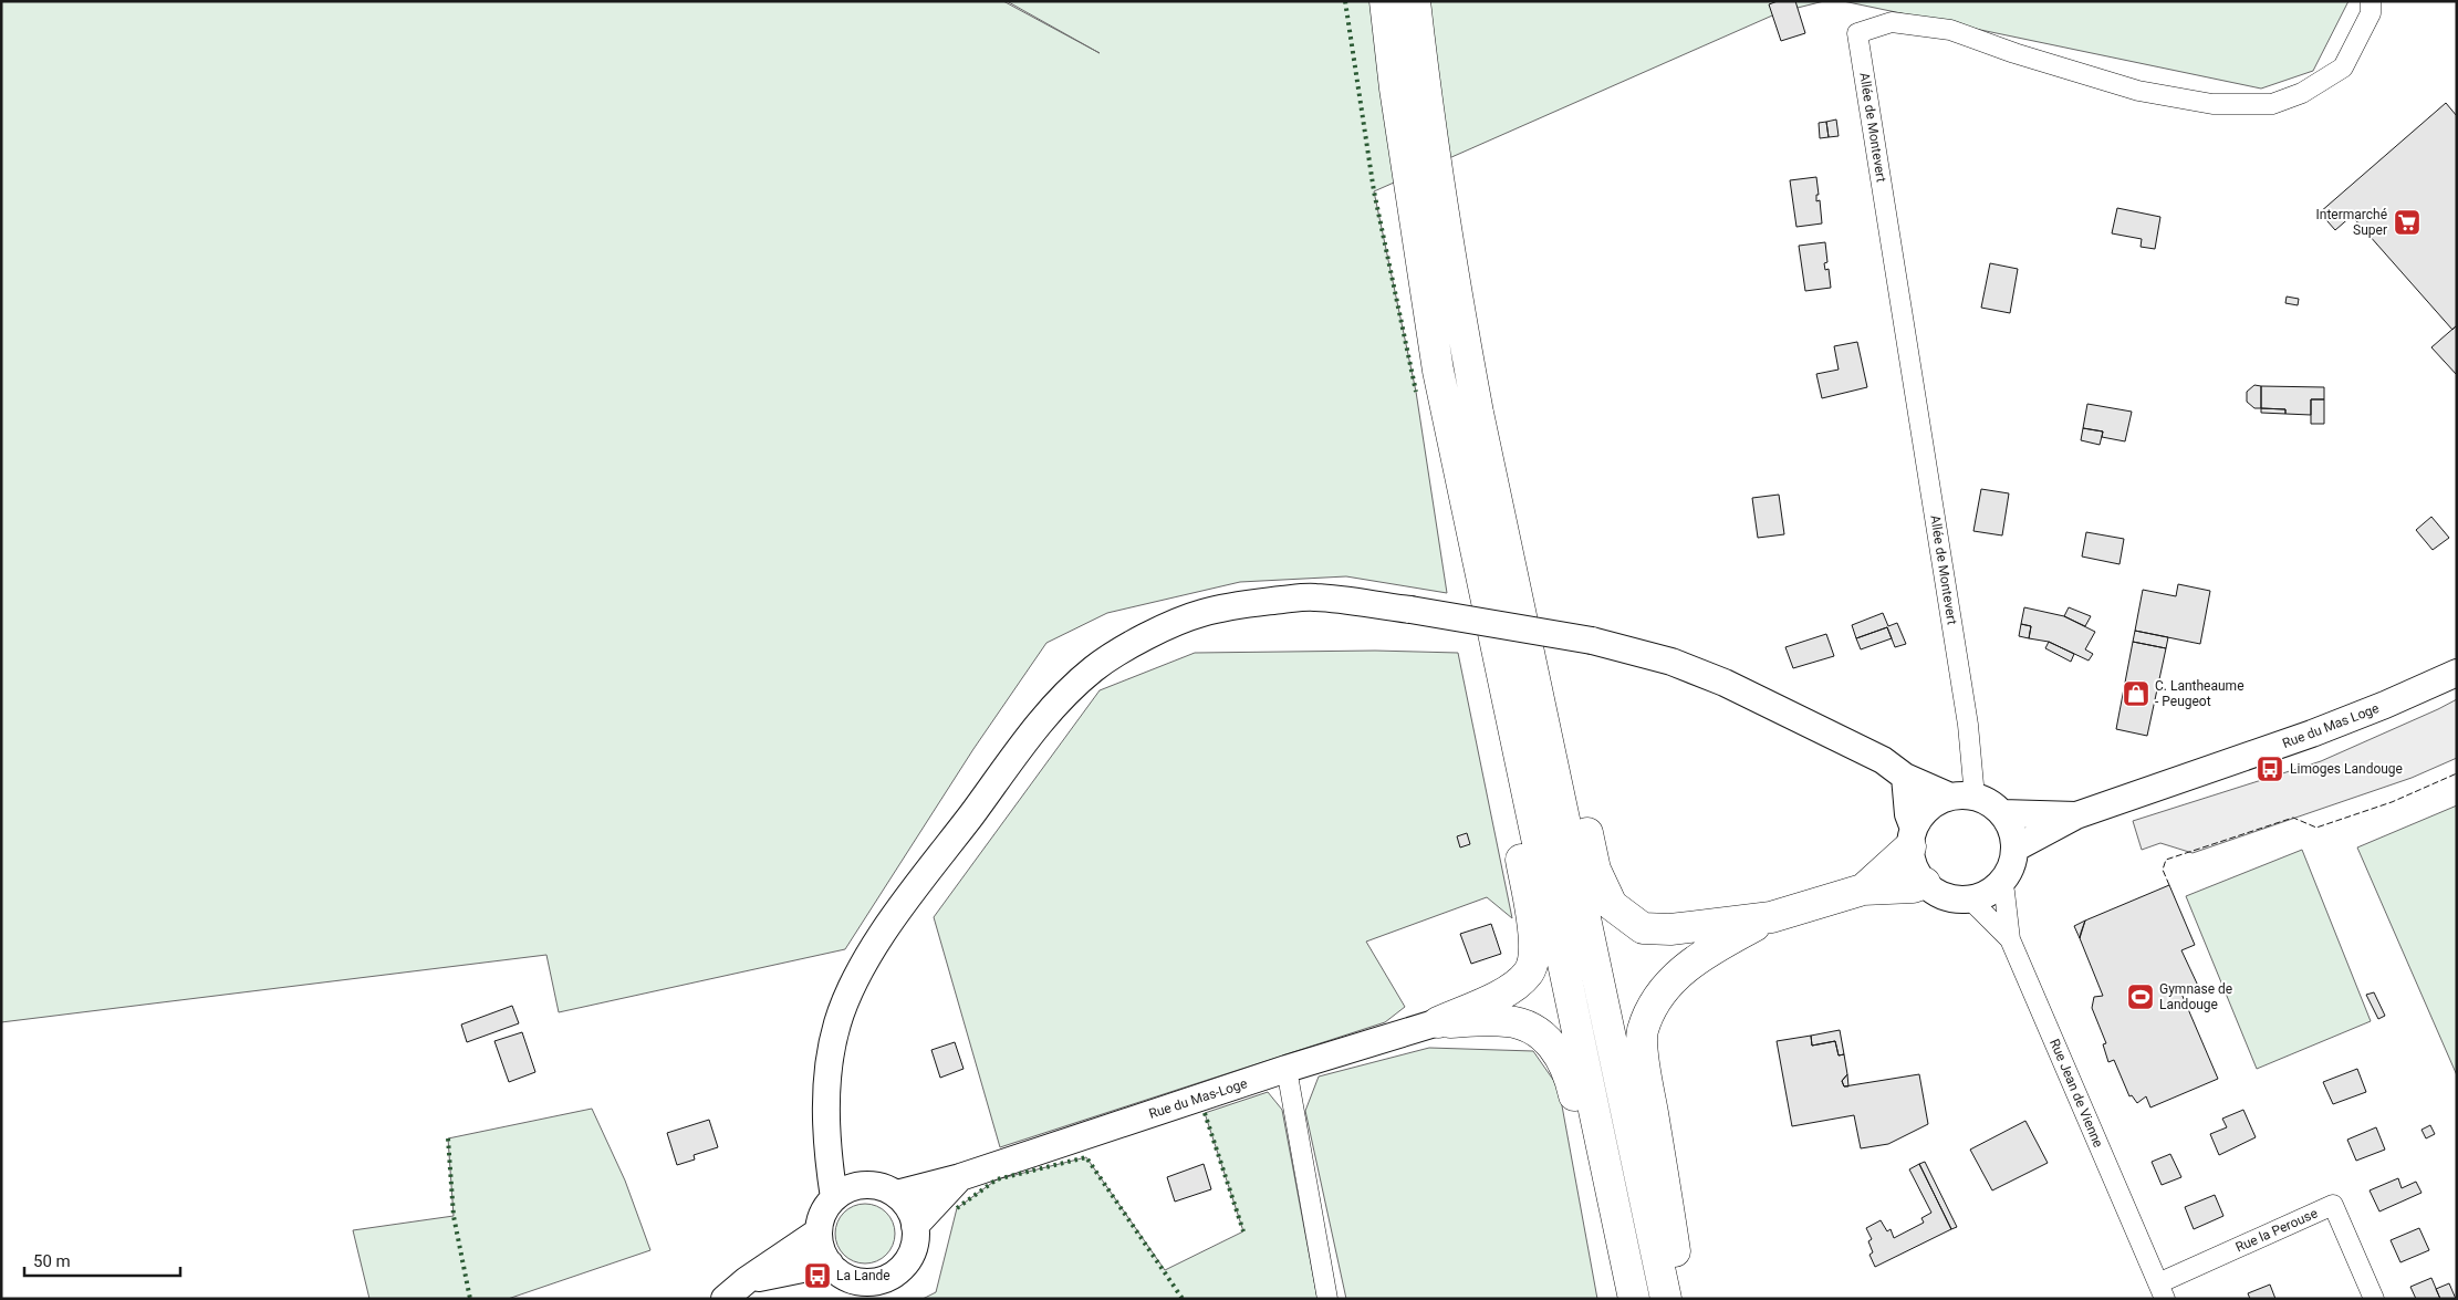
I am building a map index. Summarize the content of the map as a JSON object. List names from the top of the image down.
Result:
{
  "streets": {
    "main road": ["Rue du Mas Loge", "Rue du Mas-Loge"],
    "street": ["Allée de Montevert", "Rue Jean de Vienne", "Rue la Perouse"]
  },
  "crossings": [
    ["Allée de Montevert", "Rue du Mas Loge"],
    ["Allée de Montevert", "Rue Jean de Vienne"],
    ["Rue du Mas Loge", "Rue Jean de Vienne"],
    ["Rue Jean de Vienne", "Rue la Perouse"]
  ],
  "places": {
    "supermarket": ["Intermarché Super"],
    "shop": ["C. Lantheaume - Peugeot"],
    "bus stop": ["Limoges Landouge", "La Lande"],
    "sports": ["Gymnase de Landouge"]
  },
  "scale_bar": "50 m"
}
